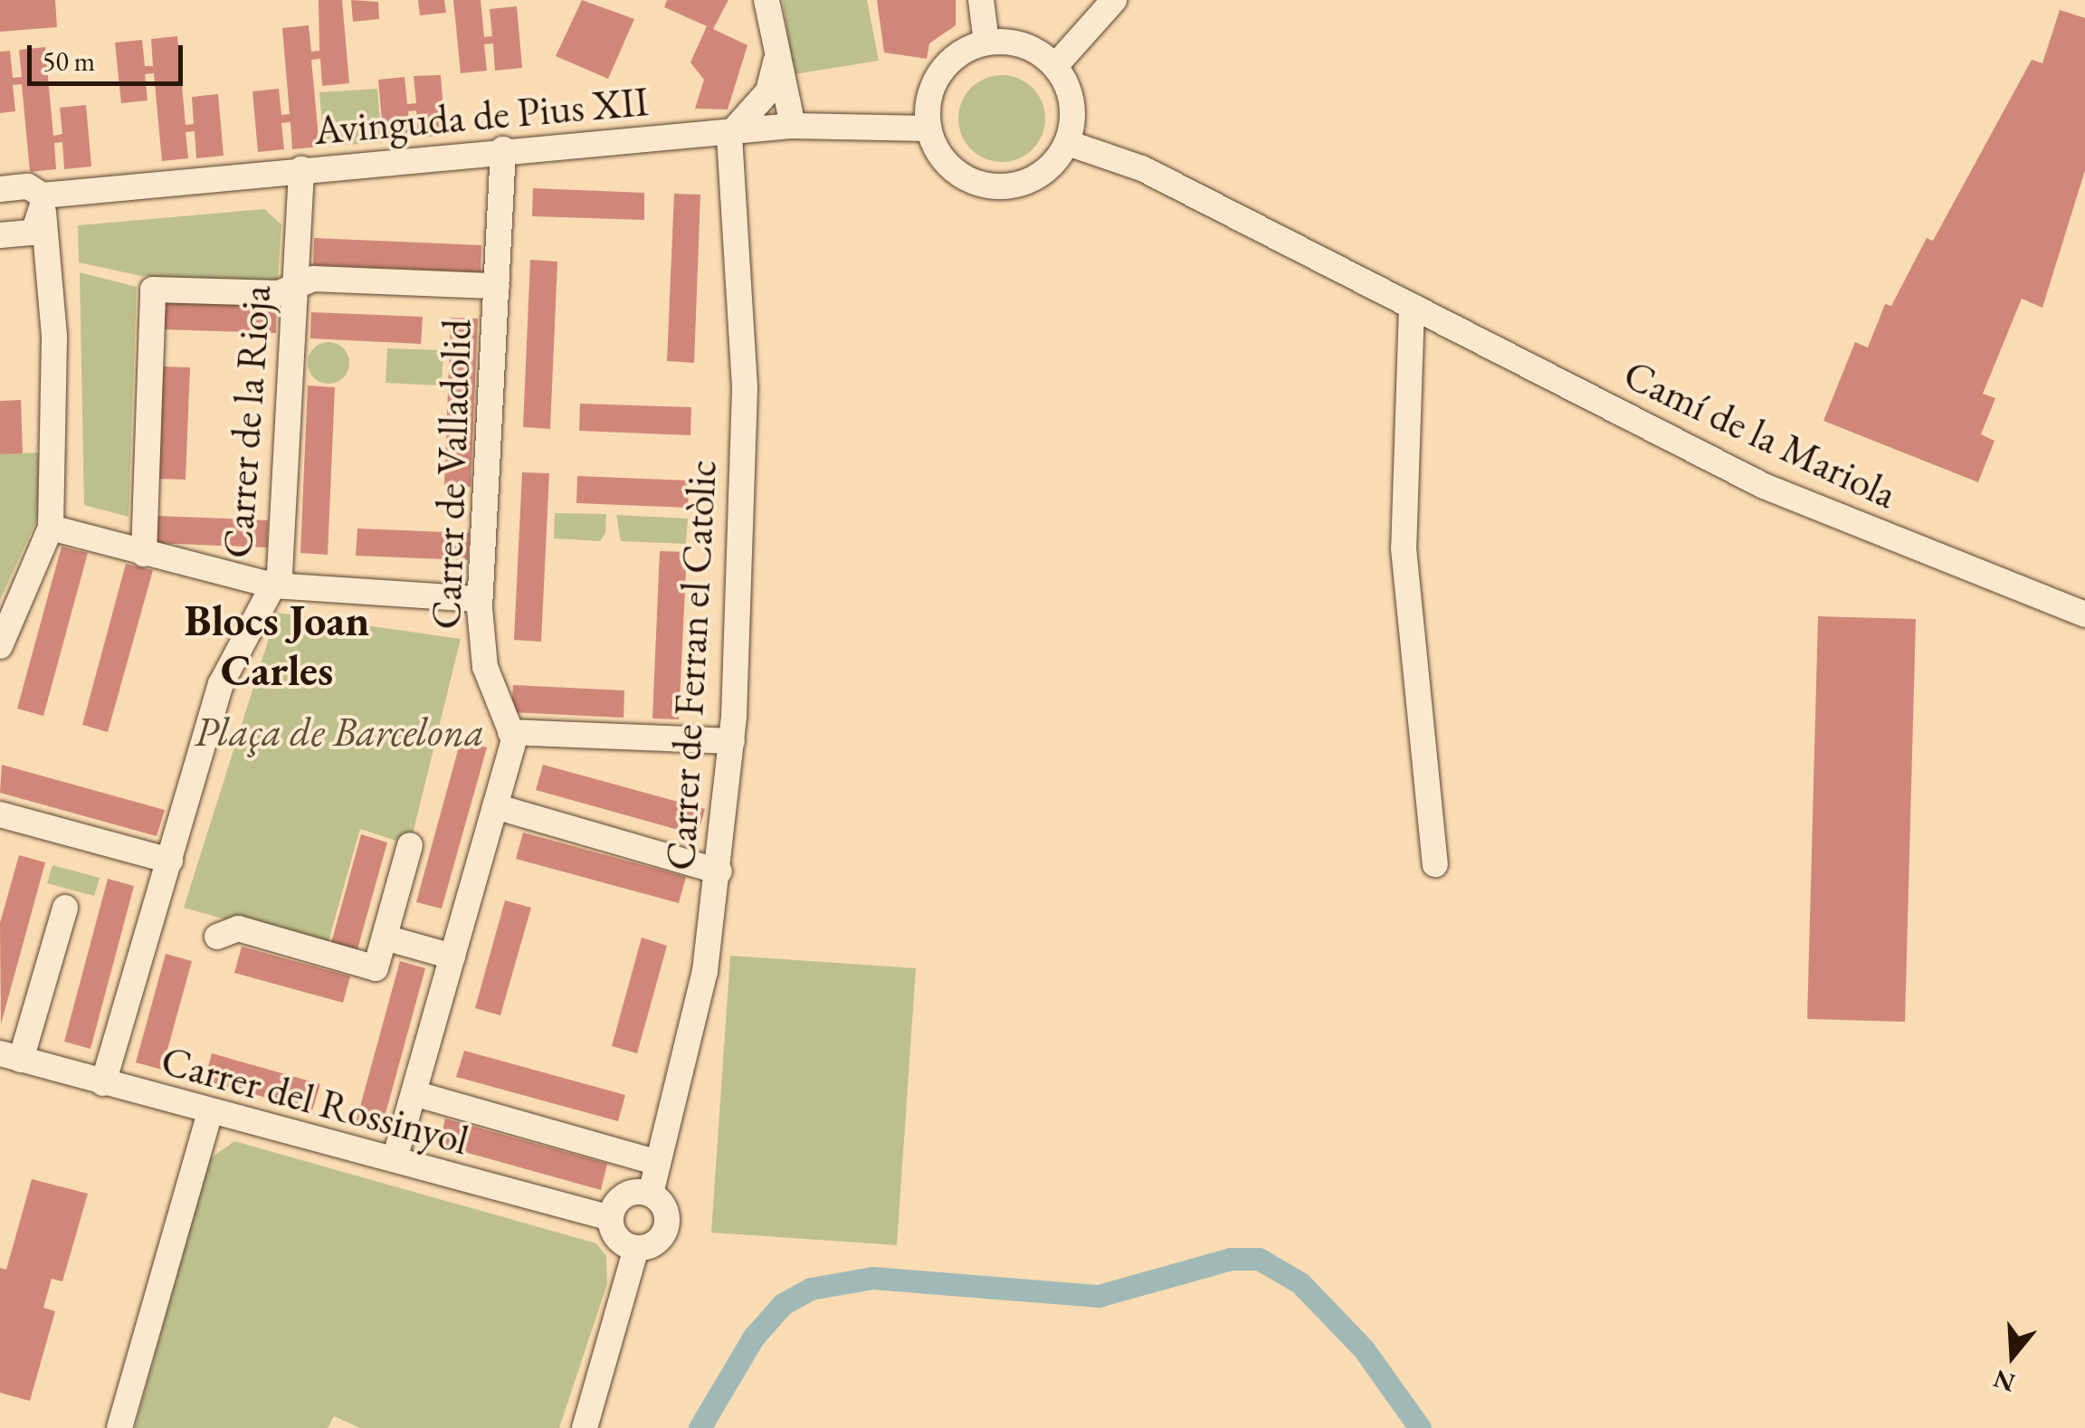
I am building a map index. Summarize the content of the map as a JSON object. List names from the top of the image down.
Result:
{
  "streets": {
    "street": [
      "Avinguda de Pius XII",
      "Carrer de la Rioja",
      "Camí de la Mariola",
      "Carrer de Valladolid",
      "Carrer de Ferran el Catòlic",
      "Carrer del Rossinyol"
    ]
  },
  "crossings": [
    ["Avinguda de Pius XII", "Carrer de la Rioja"],
    ["Avinguda de Pius XII", "Camí de la Mariola"],
    ["Avinguda de Pius XII", "Carrer de Valladolid"],
    ["Avinguda de Pius XII", "Carrer de Ferran el Catòlic"],
    ["Carrer de la Rioja", "Carrer del Rossinyol"],
    ["Carrer de Ferran el Catòlic", "Carrer del Rossinyol"]
  ],
  "districts": ["Blocs Joan Carles"],
  "parks": ["Plaça de Barcelona"],
  "scale_bar": "50 m",
  "north": "bottom"
}
